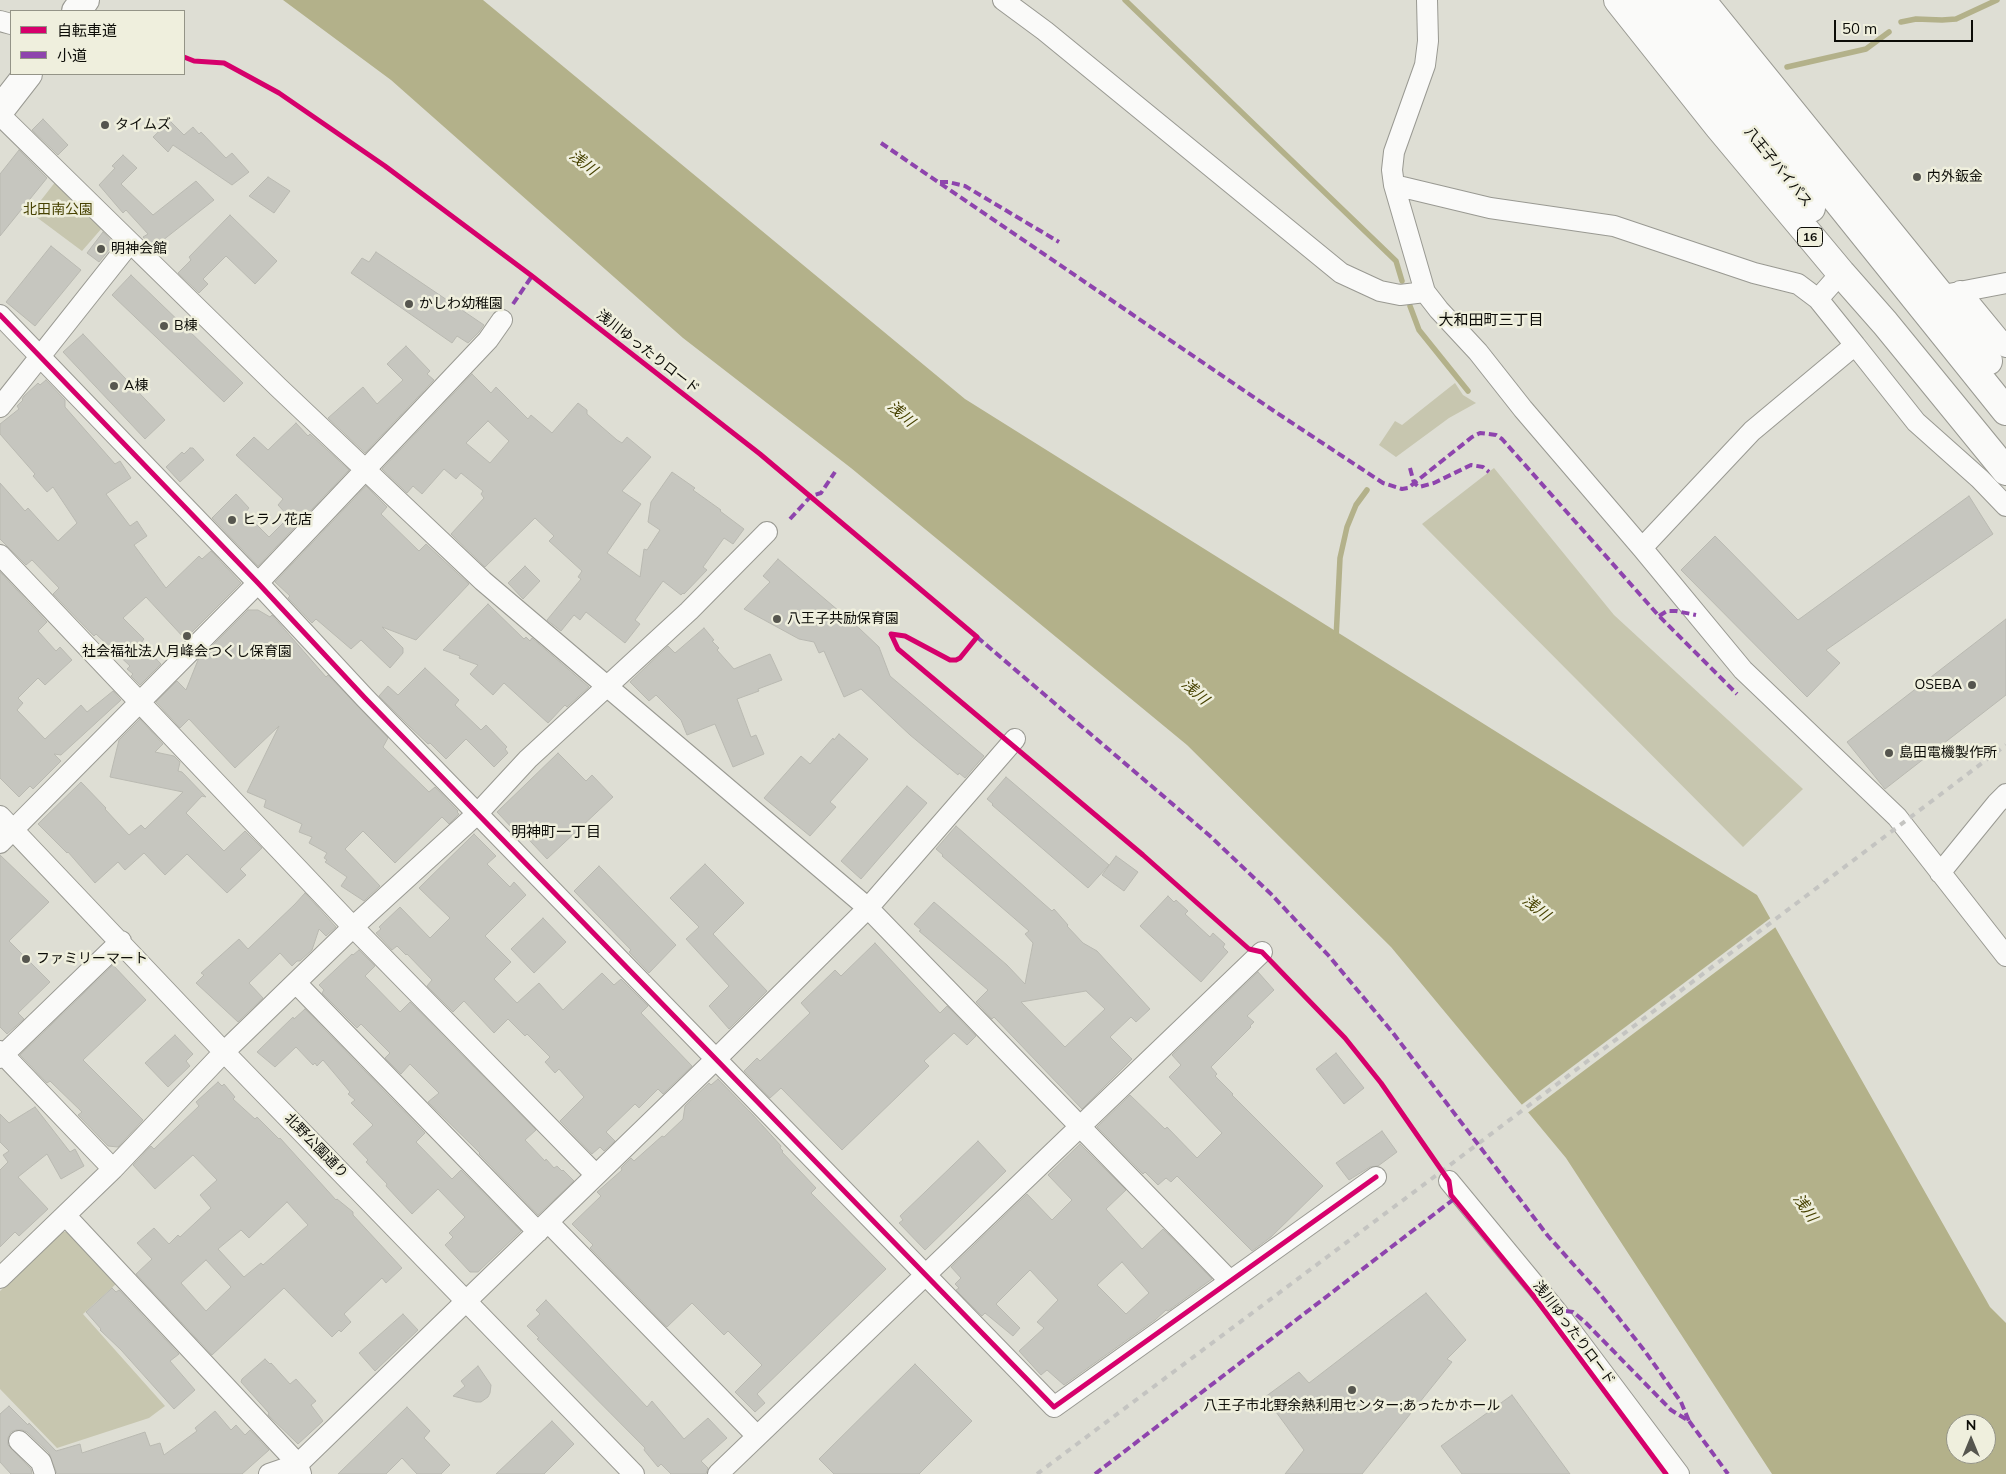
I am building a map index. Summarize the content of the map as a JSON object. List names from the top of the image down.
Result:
{
  "streets": {
    "highway": ["八王子バイパス", "16"],
    "street": ["北野公園通り"],
    "cycle path": ["浅川ゆったりロード"]
  },
  "districts": ["大和田町三丁目", "明神町一丁目"],
  "water": ["浅川"],
  "parks": ["北田南公園"],
  "places": [
    "タイムズ",
    "内外鈑金",
    "明神会館",
    "かしわ幼稚園",
    "B棟",
    "A棟",
    "ヒラノ花店",
    "八王子共励保育園",
    "社会福祉法人月峰会つくし保育園",
    "OSEBA",
    "島田電機製作所",
    "ファミリーマート",
    "八王子市北野余熱利用センター;あったかホール"
  ],
  "legend": ["自転車道", "小道"],
  "scale_bar": "50 m",
  "north": "top"
}
